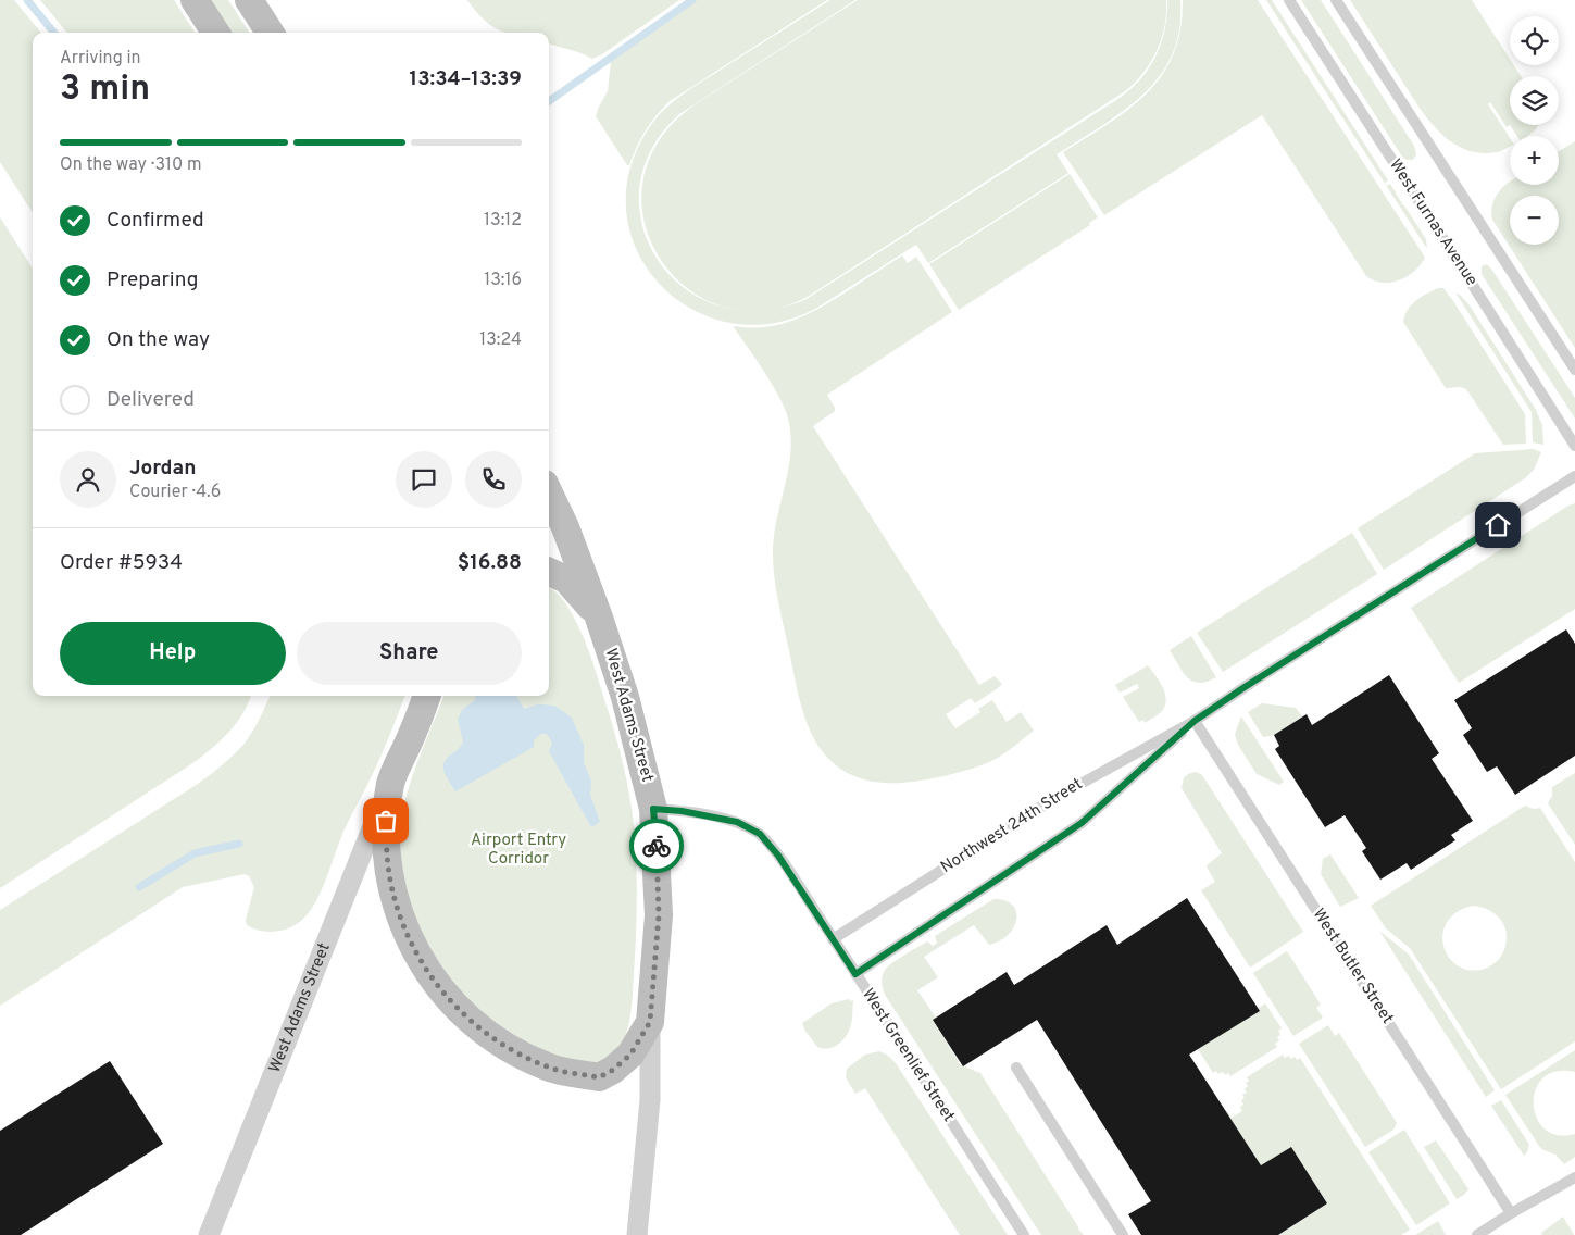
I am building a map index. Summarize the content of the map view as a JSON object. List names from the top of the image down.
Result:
{
  "streets": {
    "main road": ["West Adams Street"],
    "lane": [
      "West Furnas Avenue",
      "Northwest 24th Street",
      "West Butler Street",
      "West Greenlief Street"
    ]
  },
  "crossings": [
    ["West Adams Street", "West Greenlief Street"],
    ["Northwest 24th Street", "West Butler Street"],
    ["Northwest 24th Street", "West Greenlief Street"]
  ],
  "parks": ["Airport Entry Corridor"],
  "page": {
    "map_buttons": ["+", "−"],
    "heading": ["3 min", "Arriving in", "13:34–13:39"],
    "panel": [
      "Jordan",
      "Courier · 4.6",
      "Order #5934",
      "$16.88"
    ],
    "bar": "On the way · 310 m",
    "list": [
      ["Confirmed", "13:12"],
      ["Preparing", "13:16"],
      ["On the way", "13:24"],
      "Delivered"
    ],
    "buttons": ["Help", "Share"]
  }
}
